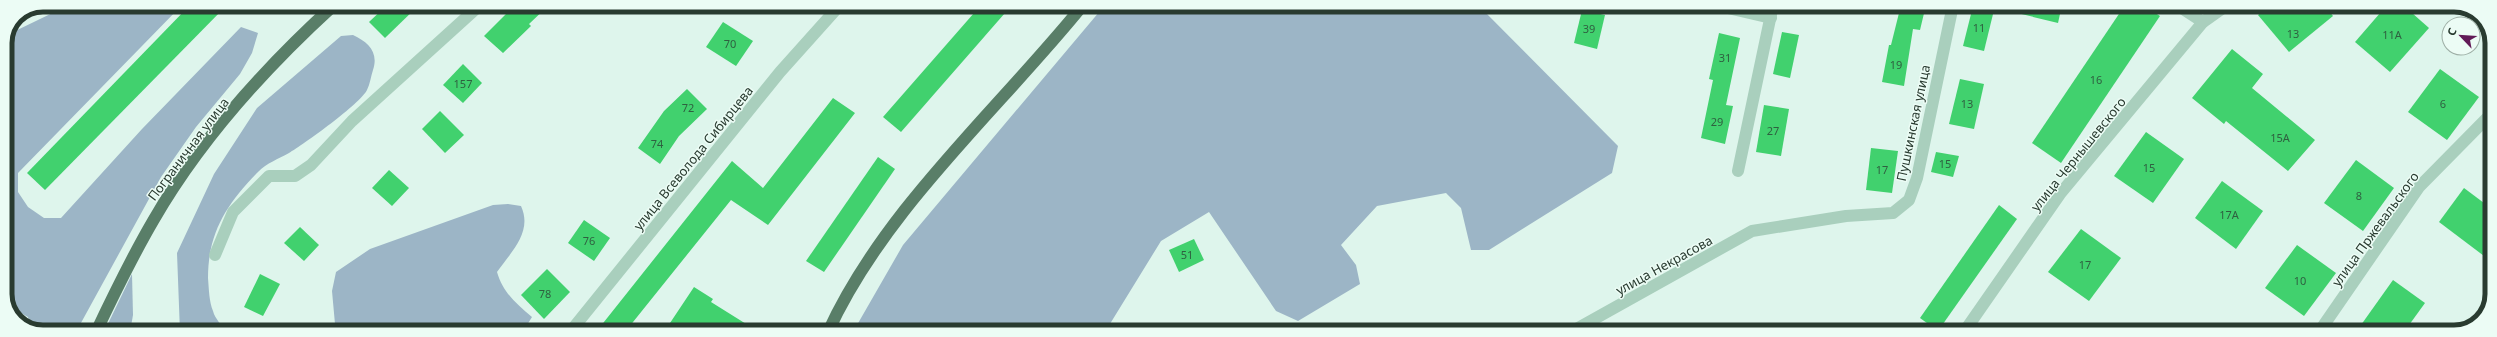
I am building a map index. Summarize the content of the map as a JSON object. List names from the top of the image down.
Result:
{
  "streets": {
    "main road": ["Пограничная улица"],
    "street": [
      "Пушкинская улица",
      "улица Чернышевского",
      "улица Всеволода Сибирцева",
      "улица Пржевальского",
      "улица Некрасова"
    ]
  },
  "crossings": [
    ["Пушкинская улица", "улица Некрасова"]
  ],
  "house_numbers": [
    "11",
    "39",
    "13",
    "11А",
    "70",
    "31",
    "19",
    "16",
    "157",
    "13",
    "6",
    "72",
    "29",
    "27",
    "15А",
    "74",
    "15",
    "15",
    "17",
    "8",
    "17А",
    "76",
    "51",
    "17",
    "10",
    "78"
  ],
  "north": "top left"
}
